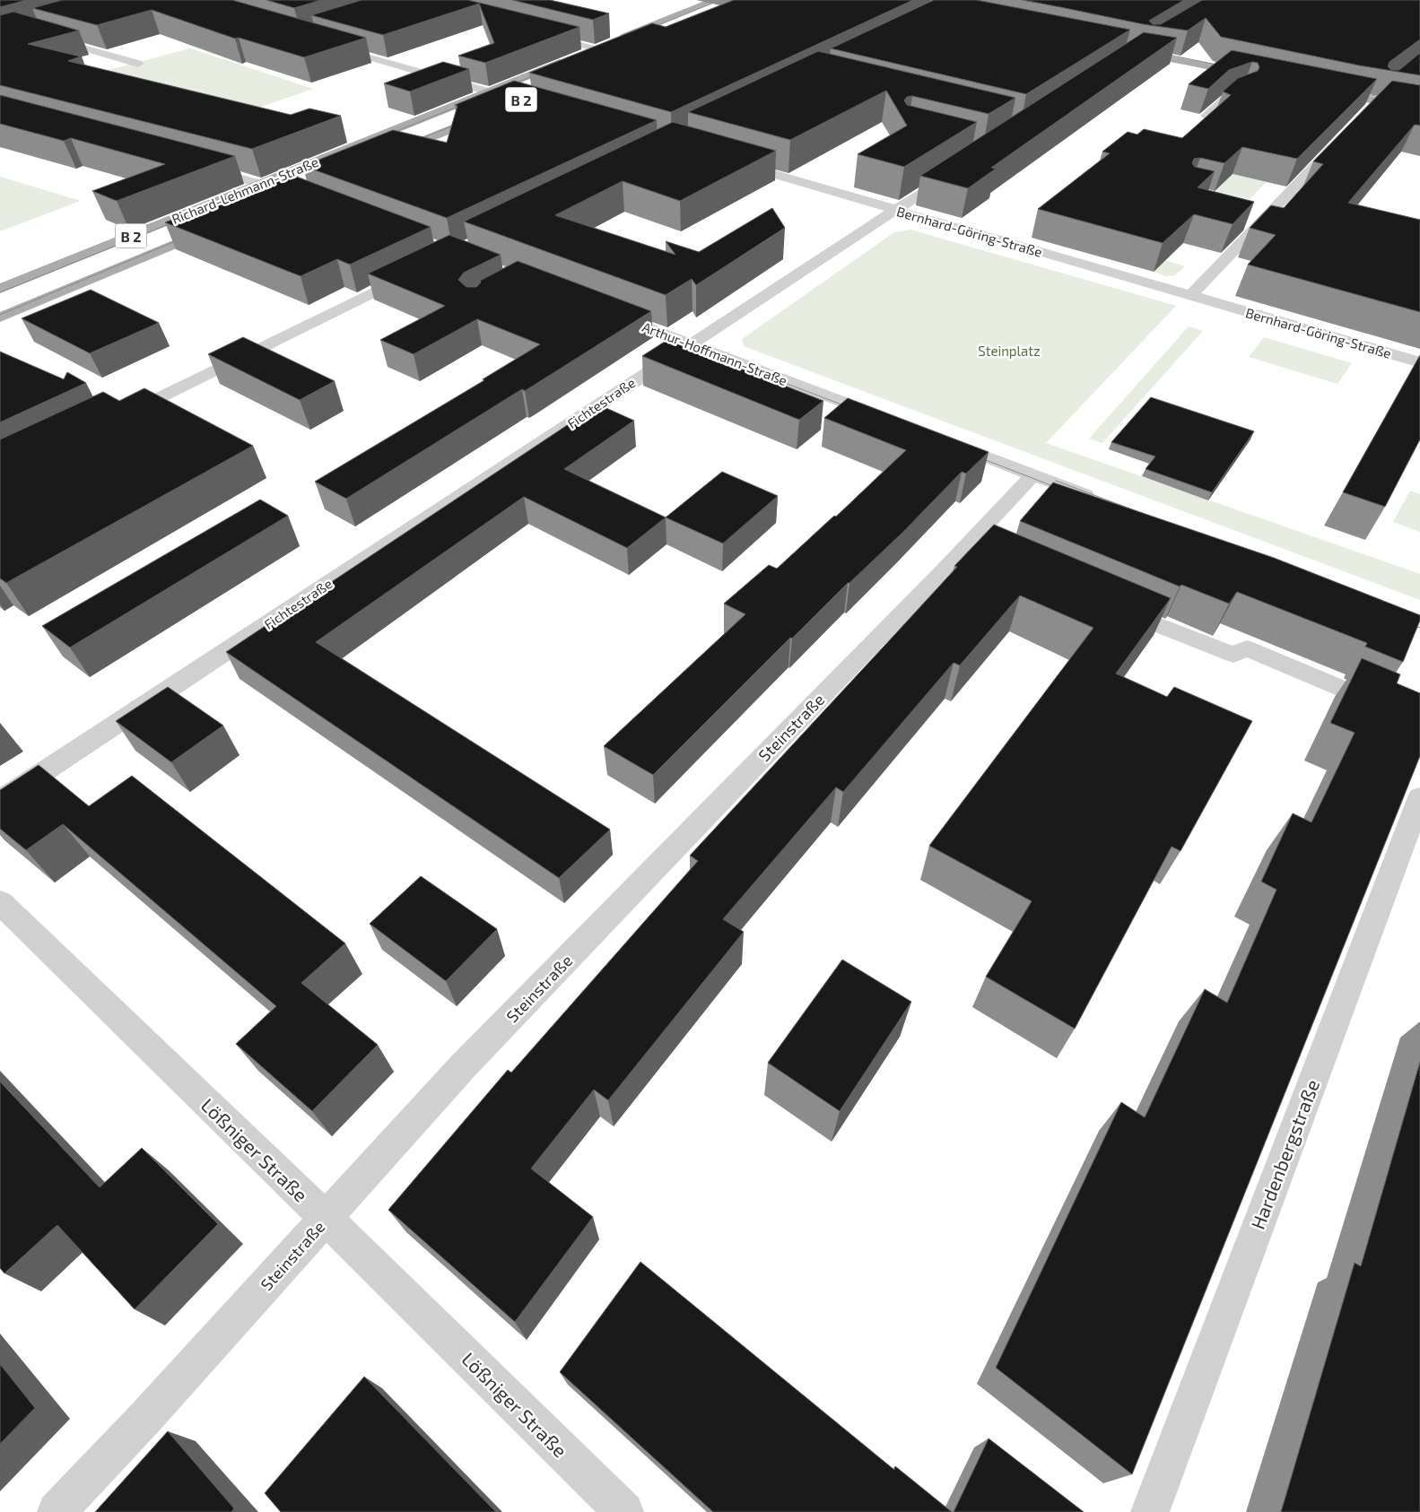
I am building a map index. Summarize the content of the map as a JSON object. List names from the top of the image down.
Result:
{
  "streets": {
    "main road": ["B 2", "Richard-Lehmann-Straße"],
    "street": [
      "Bernhard-Göring-Straße",
      "Arthur-Hoffmann-Straße",
      "Fichtestraße",
      "Steinstraße",
      "Lößniger Straße",
      "Hardenbergstraße"
    ]
  },
  "crossings": [
    ["Bernhard-Göring-Straße", "Fichtestraße"],
    ["Arthur-Hoffmann-Straße", "Fichtestraße"],
    ["Steinstraße", "Lößniger Straße"]
  ],
  "parks": ["Steinplatz"]
}
